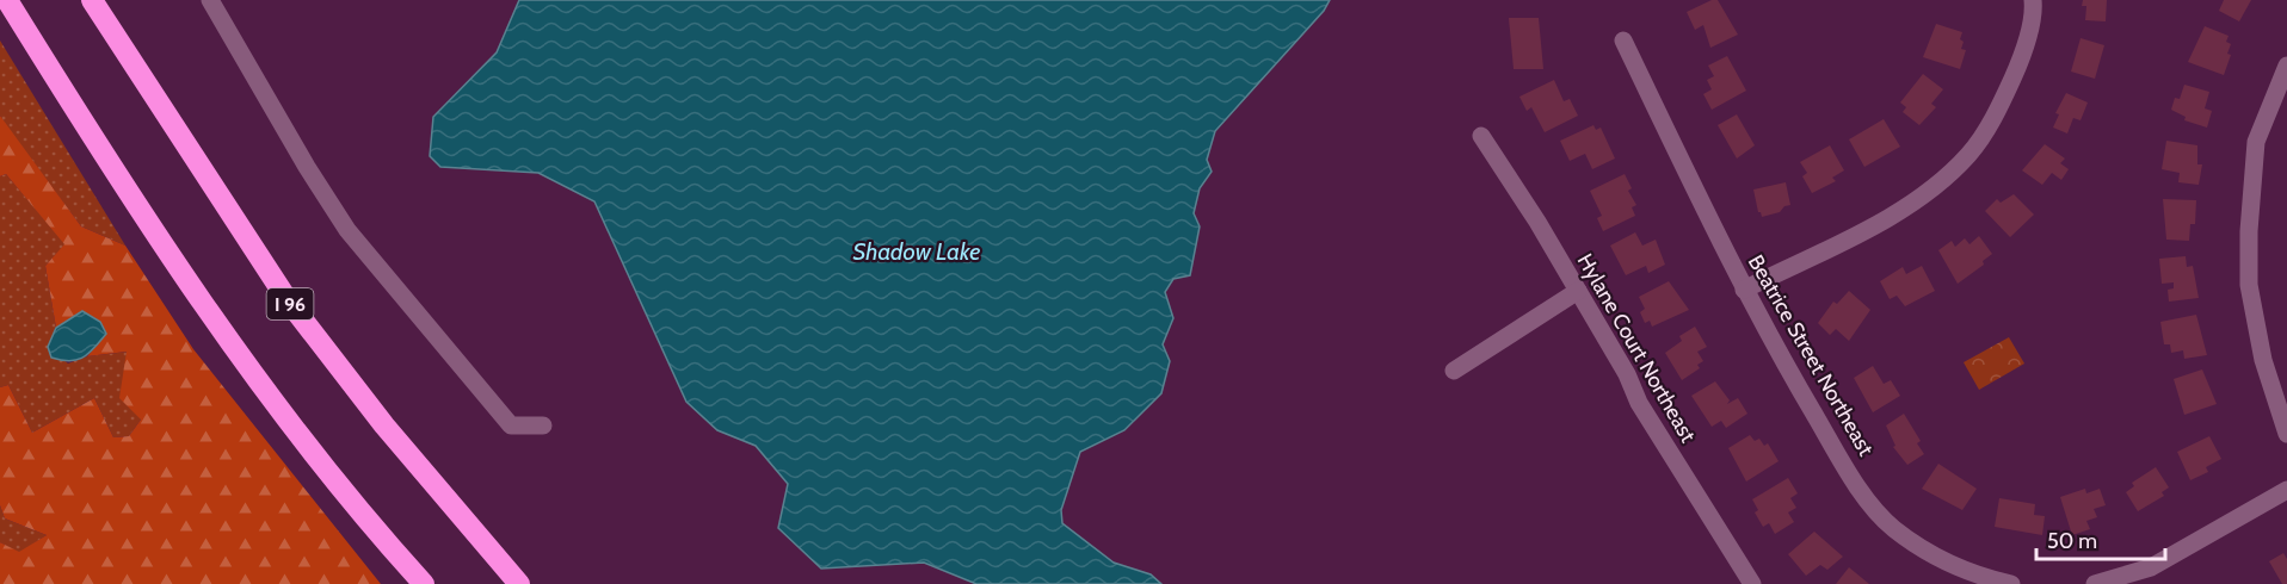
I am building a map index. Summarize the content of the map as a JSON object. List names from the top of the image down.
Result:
{
  "streets": {
    "highway": ["I 96"],
    "street": ["Hylane Court Northeast", "Beatrice Street Northeast"]
  },
  "water": ["Shadow Lake"],
  "scale_bar": "50 m"
}
